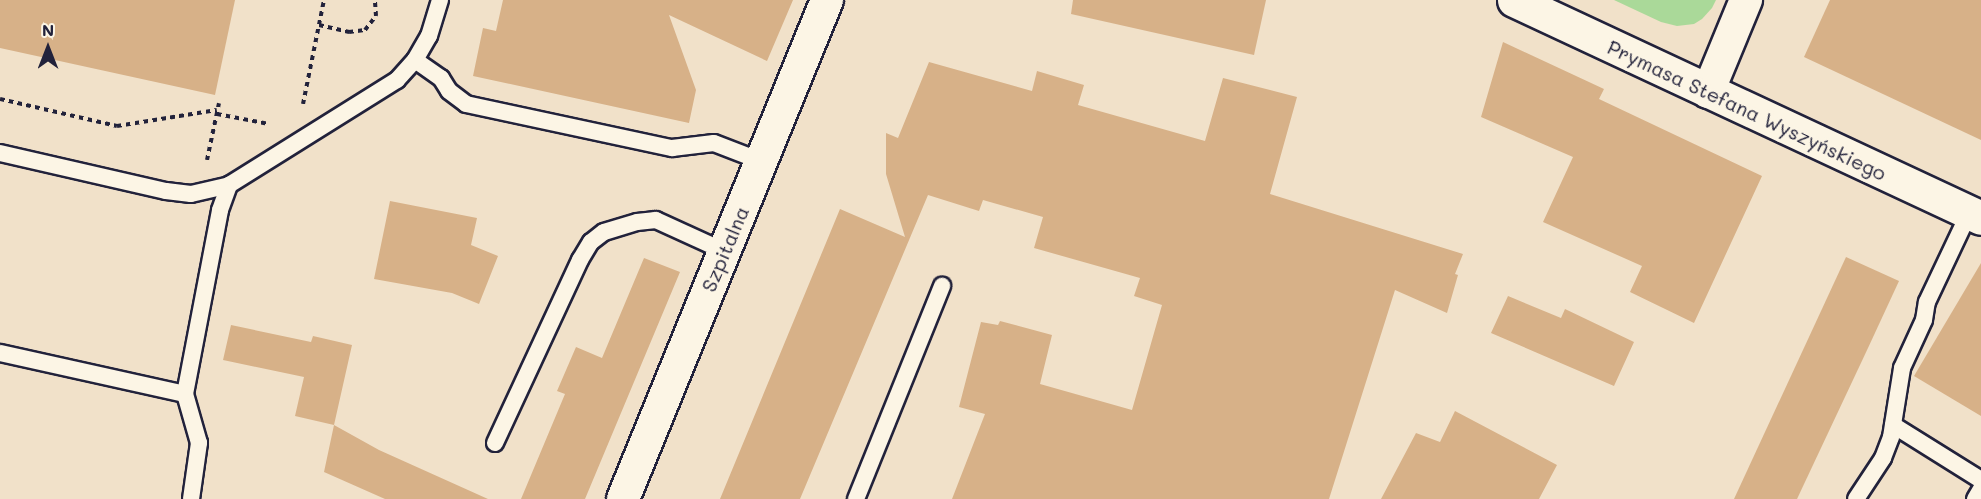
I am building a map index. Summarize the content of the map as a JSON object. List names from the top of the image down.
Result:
{
  "streets": {
    "main road": ["Prymasa Stefana Wyszyńskiego"],
    "street": ["Szpitalna"]
  },
  "north": "top"
}
